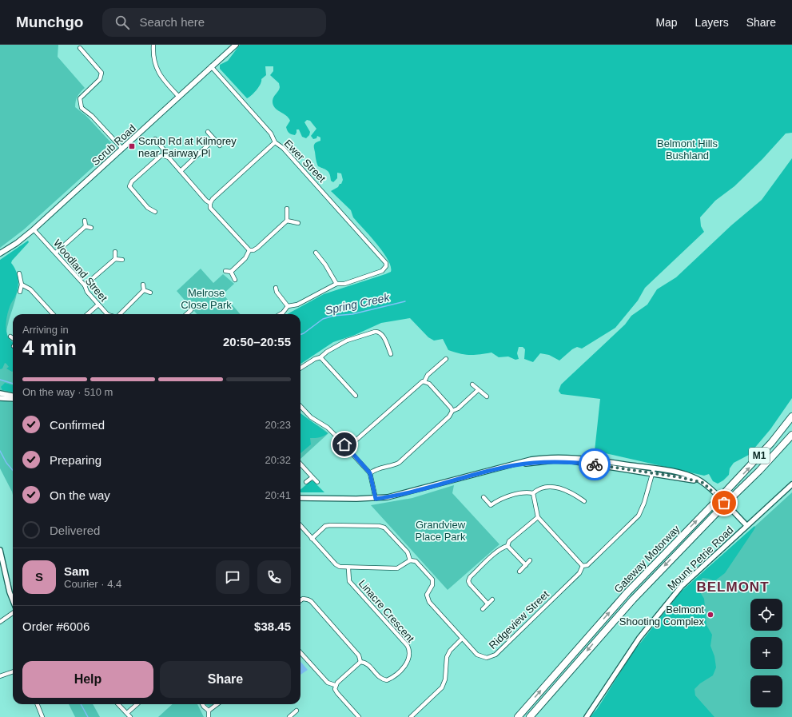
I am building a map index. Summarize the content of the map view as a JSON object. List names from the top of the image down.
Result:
{
  "streets": {
    "highway": ["M1", "Gateway Motorway"],
    "main road": ["Scrub Road"],
    "street": [
      "Ewer Street",
      "Woodland Street",
      "Mount Petrie Road",
      "Linacre Crescent",
      "Ridgeview Street"
    ]
  },
  "crossings": [
    ["Scrub Road", "Ewer Street"],
    ["Scrub Road", "Woodland Street"]
  ],
  "districts": ["BELMONT"],
  "water": ["Spring Creek"],
  "parks": ["Belmont Hills Bushland", "Melrose Close Park", "Grandview Place Park"],
  "places": {
    "transit": ["Scrub Rd at Kilmorey near Fairway Pl"],
    "other": ["Belmont Shooting Complex"]
  },
  "page": {
    "header": "Munchgo",
    "search": "Search here",
    "nav": ["Map", "Layers", "Share"],
    "heading": ["4 min", "Arriving in", "20:50–20:55"],
    "panel": [
      "Sam",
      "Courier · 4.4",
      "Order #6006",
      "$38.45"
    ],
    "bar": "On the way · 510 m",
    "list": [
      ["Confirmed", "20:23"],
      ["Preparing", "20:32"],
      ["On the way", "20:41"],
      "Delivered"
    ],
    "round": "S",
    "map_buttons": ["+", "−"],
    "buttons": ["Help", "Share"]
  }
}
